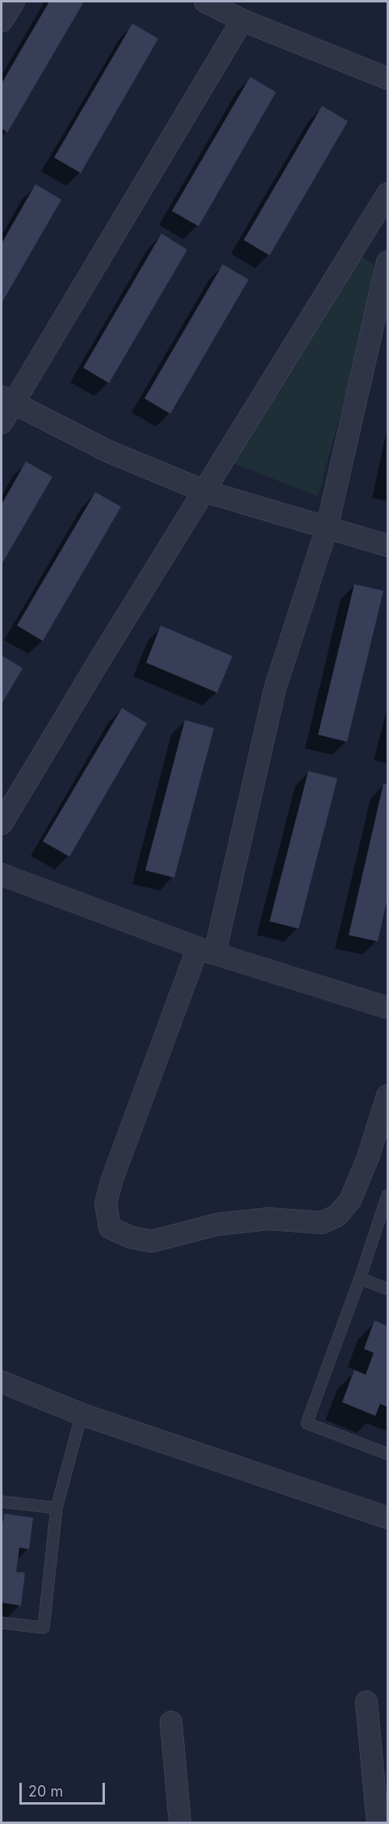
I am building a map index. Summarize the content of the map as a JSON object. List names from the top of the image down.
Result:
{
  "scale_bar": "20 m"
}
